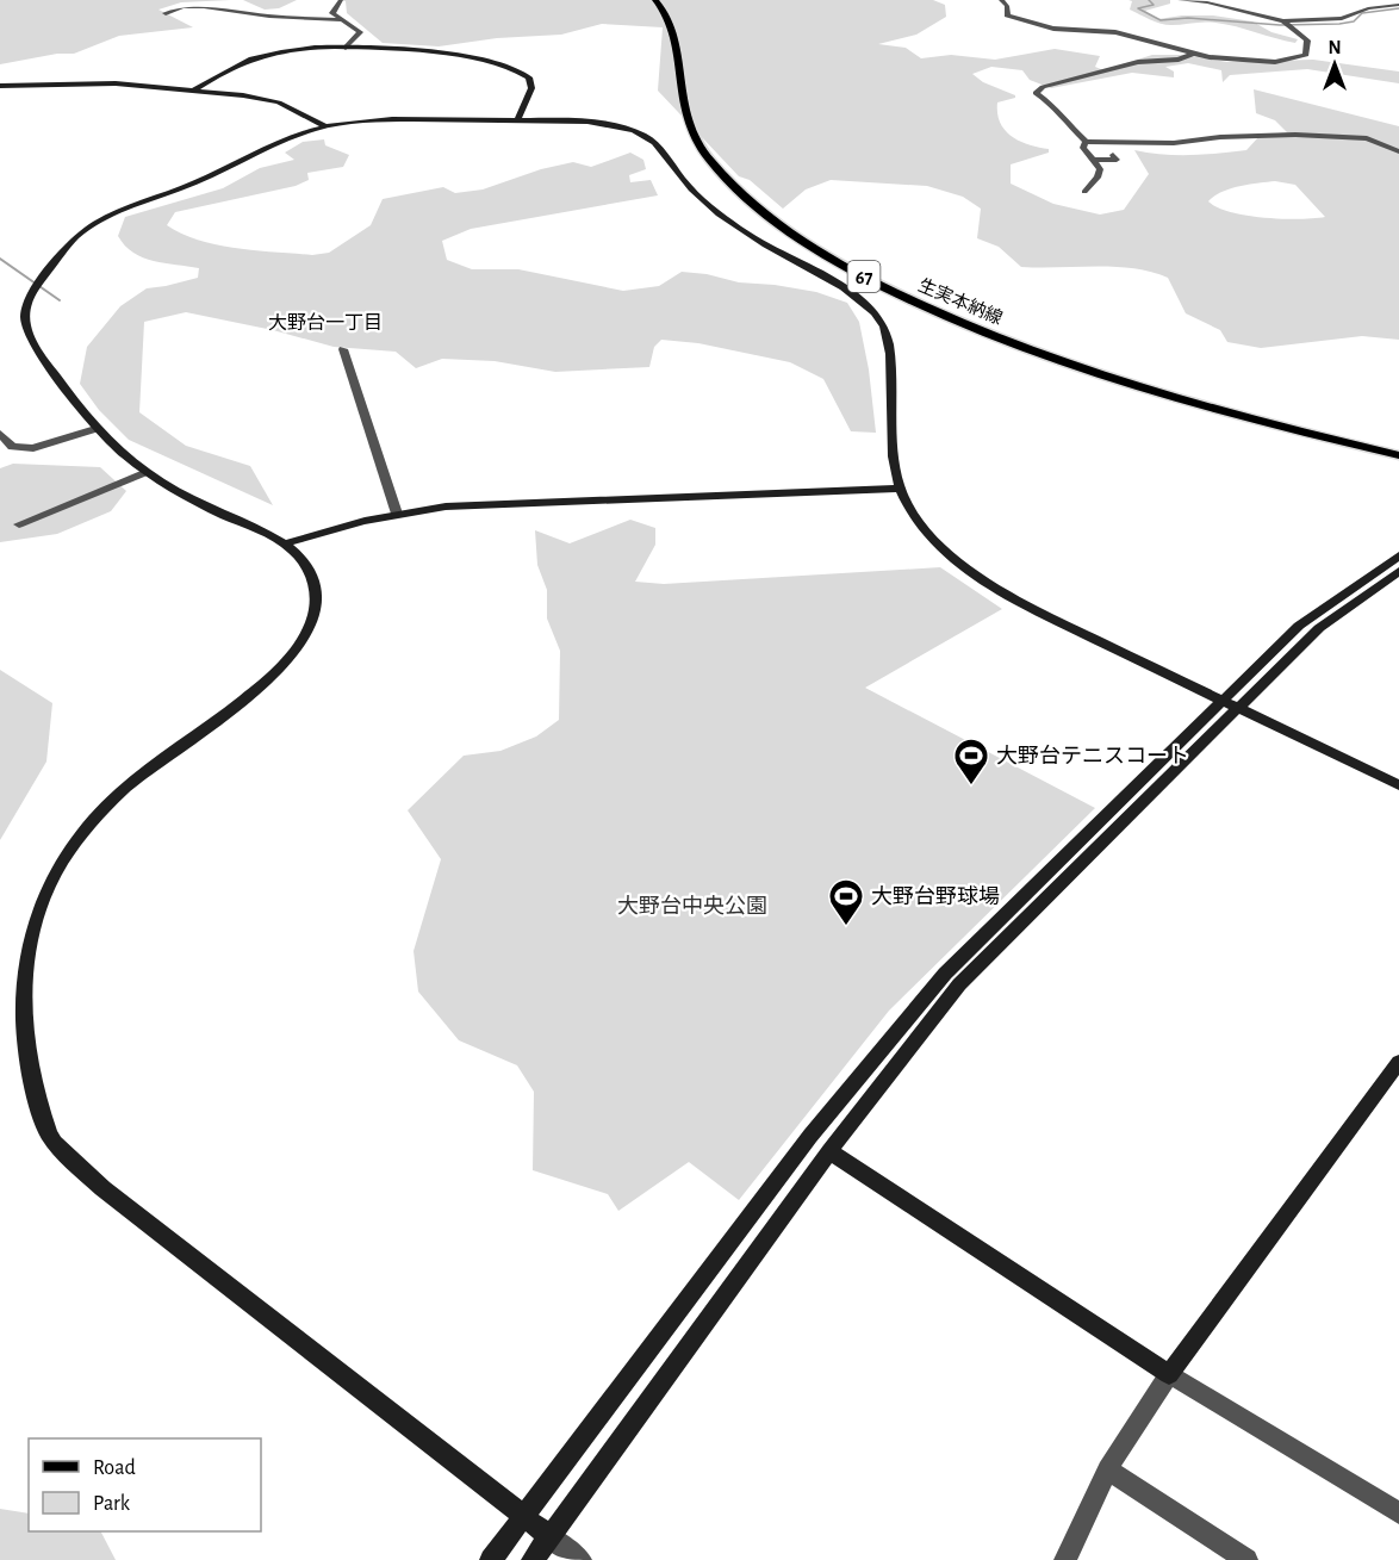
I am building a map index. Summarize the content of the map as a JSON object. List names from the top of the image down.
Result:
{
  "streets": {
    "main road": ["67", "生実本納線"]
  },
  "districts": ["大野台一丁目"],
  "parks": ["大野台中央公園"],
  "places": {
    "sports": ["大野台テニスコート", "大野台野球場"]
  },
  "legend": ["Road", "Park"],
  "north": "top"
}
